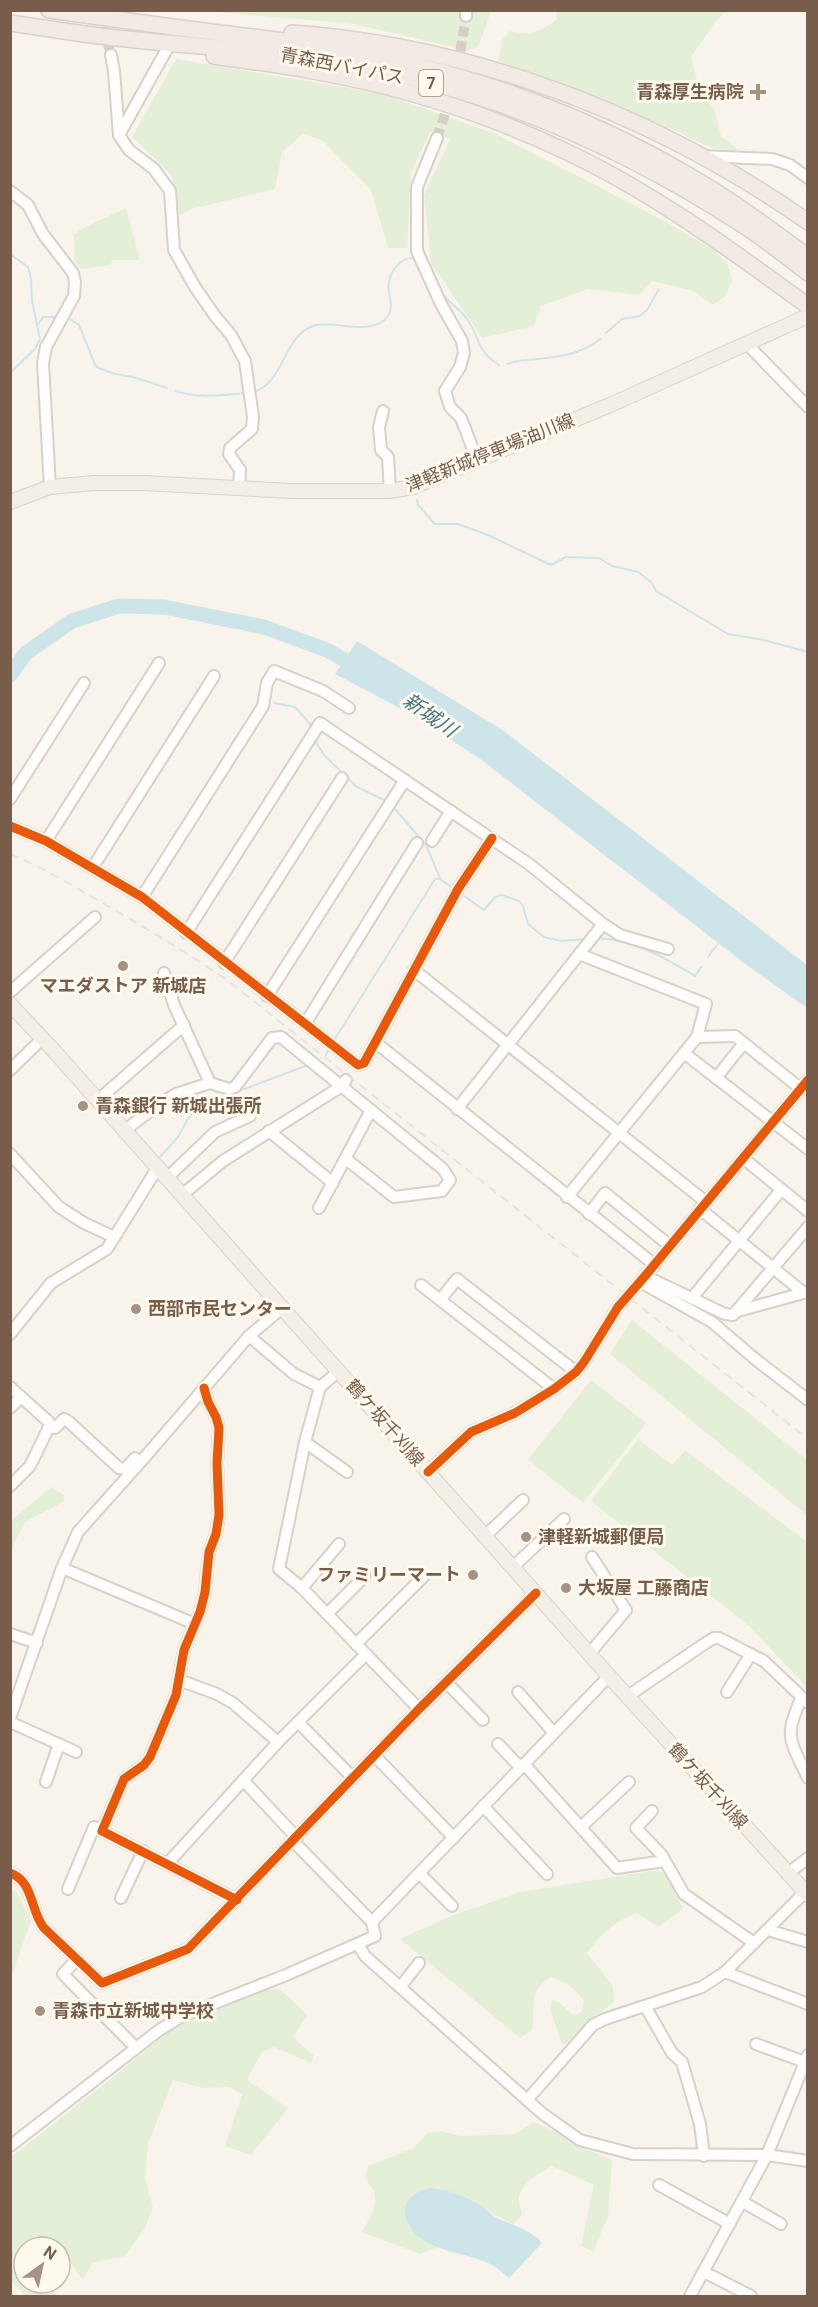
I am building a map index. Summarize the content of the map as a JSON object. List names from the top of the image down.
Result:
{
  "streets": {
    "highway": ["青森西バイパス", "7"],
    "main road": ["津軽新城停車場油川線", "鶴ケ坂千刈線"]
  },
  "water": ["新城川"],
  "places": {
    "health": ["青森厚生病院"],
    "other": [
      "マエダストア 新城店",
      "青森銀行 新城出張所",
      "西部市民センター",
      "津軽新城郵便局",
      "ファミリーマート",
      "大坂屋 工藤商店",
      "青森市立新城中学校"
    ]
  },
  "north": "top right"
}
